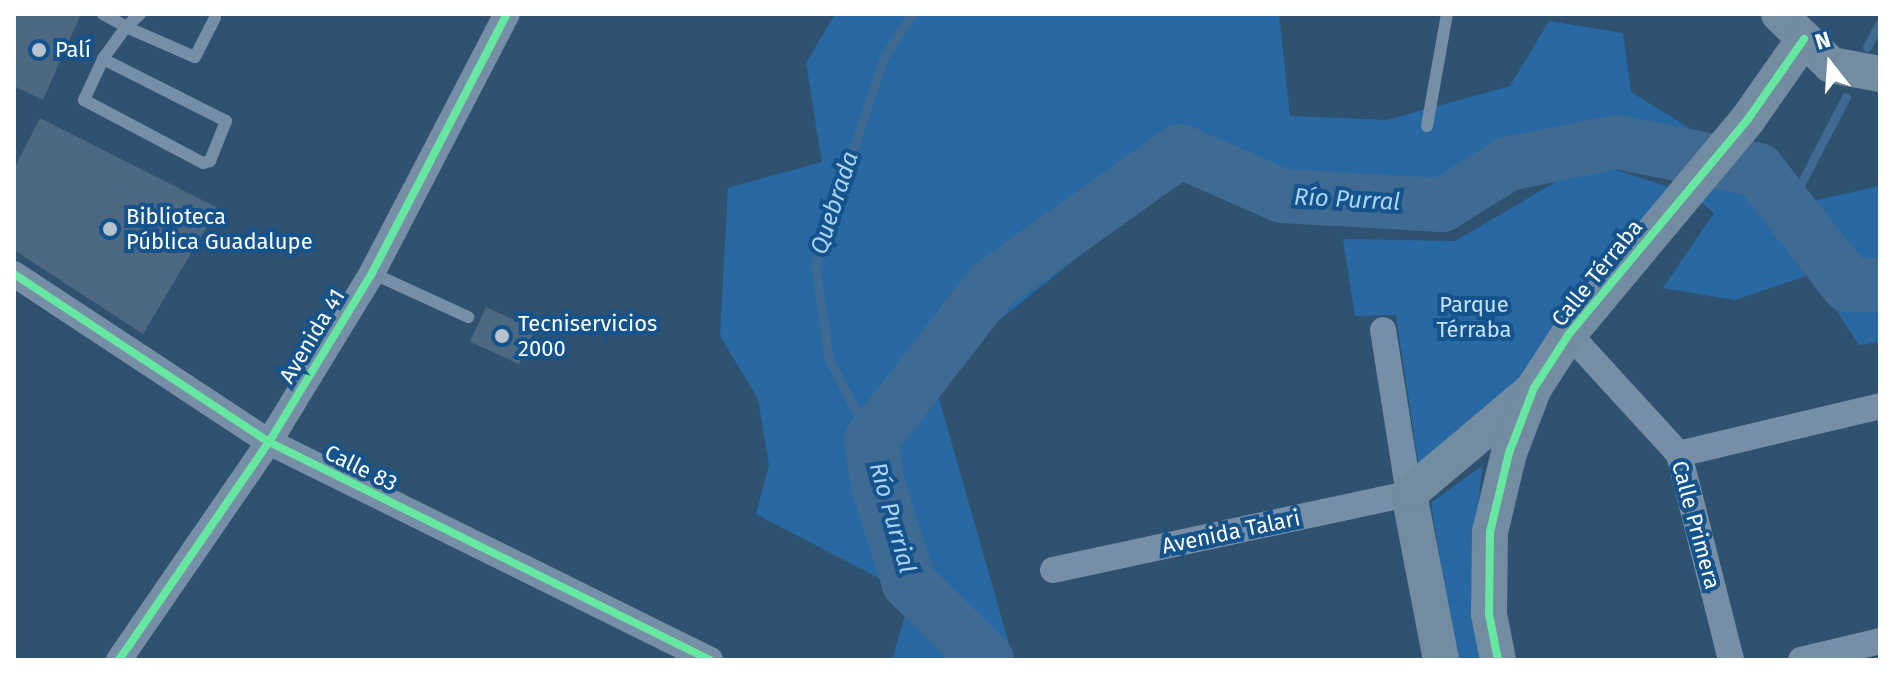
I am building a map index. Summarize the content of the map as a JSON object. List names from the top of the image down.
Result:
{
  "streets": {
    "street": [
      "Calle Térraba",
      "Avenida 41",
      "Calle 83",
      "Calle Primera",
      "Avenida Talari"
    ]
  },
  "crossings": [
    ["Calle Térraba", "Calle Primera"],
    ["Calle Térraba", "Avenida Talari"],
    ["Avenida 41", "Calle 83"]
  ],
  "water": ["Río Purral", "Quebrada", "Río Purrial"],
  "parks": ["Parque Térraba"],
  "places": ["Palí", "Biblioteca Pública Guadalupe", "Tecniservicios 2000"],
  "north": "top"
}
